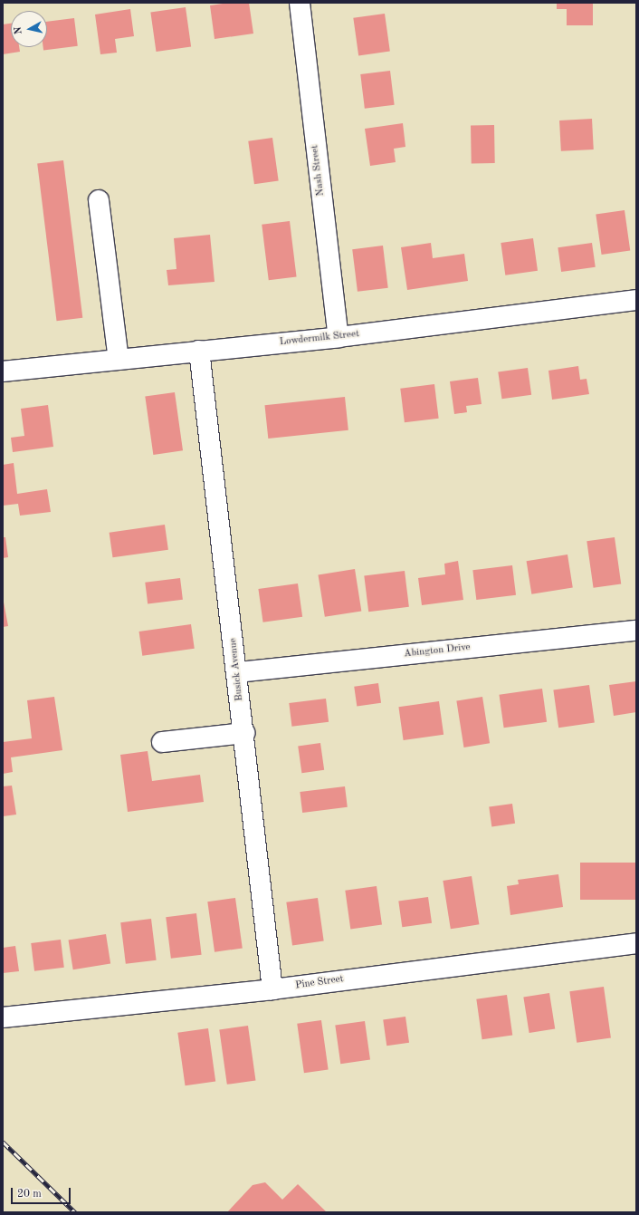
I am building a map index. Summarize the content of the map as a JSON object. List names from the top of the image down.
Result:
{
  "streets": {
    "street": [
      "Nash Street",
      "Lowdermilk Street",
      "Abington Drive",
      "Busick Avenue",
      "Pine Street"
    ]
  },
  "crossings": [
    ["Nash Street", "Lowdermilk Street"],
    ["Lowdermilk Street", "Busick Avenue"],
    ["Abington Drive", "Busick Avenue"],
    ["Busick Avenue", "Pine Street"]
  ],
  "scale_bar": "20 m",
  "north": "left"
}
